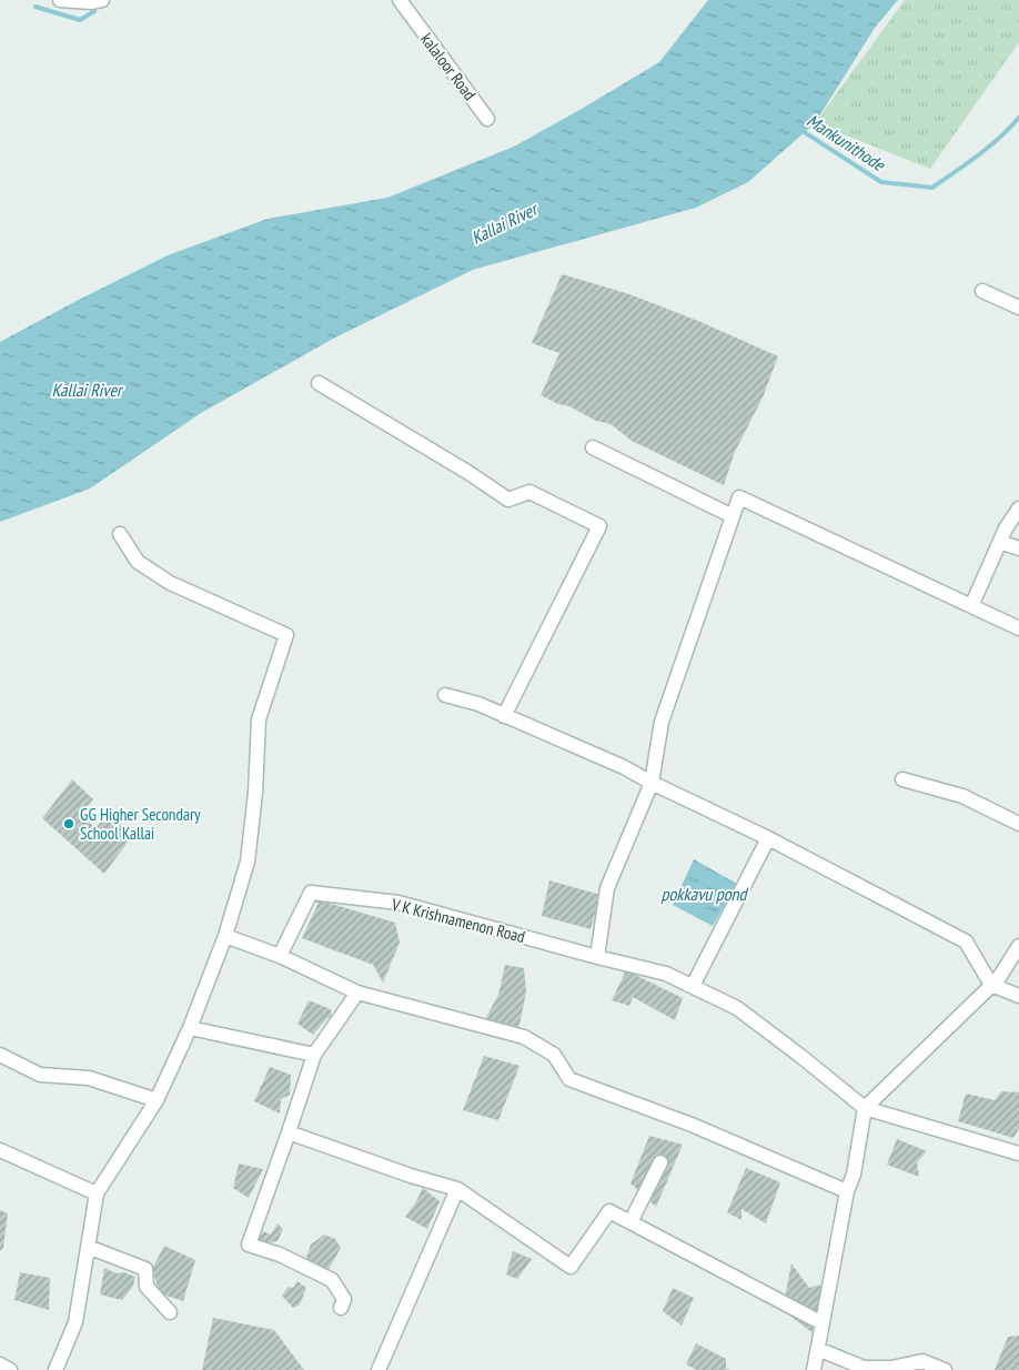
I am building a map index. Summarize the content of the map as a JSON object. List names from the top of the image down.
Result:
{
  "streets": {
    "street": ["kalaloor Road", "V K Krishnamenon Road"]
  },
  "water": ["Mankunithode", "Kallai River", "pokkavu pond"],
  "places": ["GG Higher Secondary School Kallai"]
}
